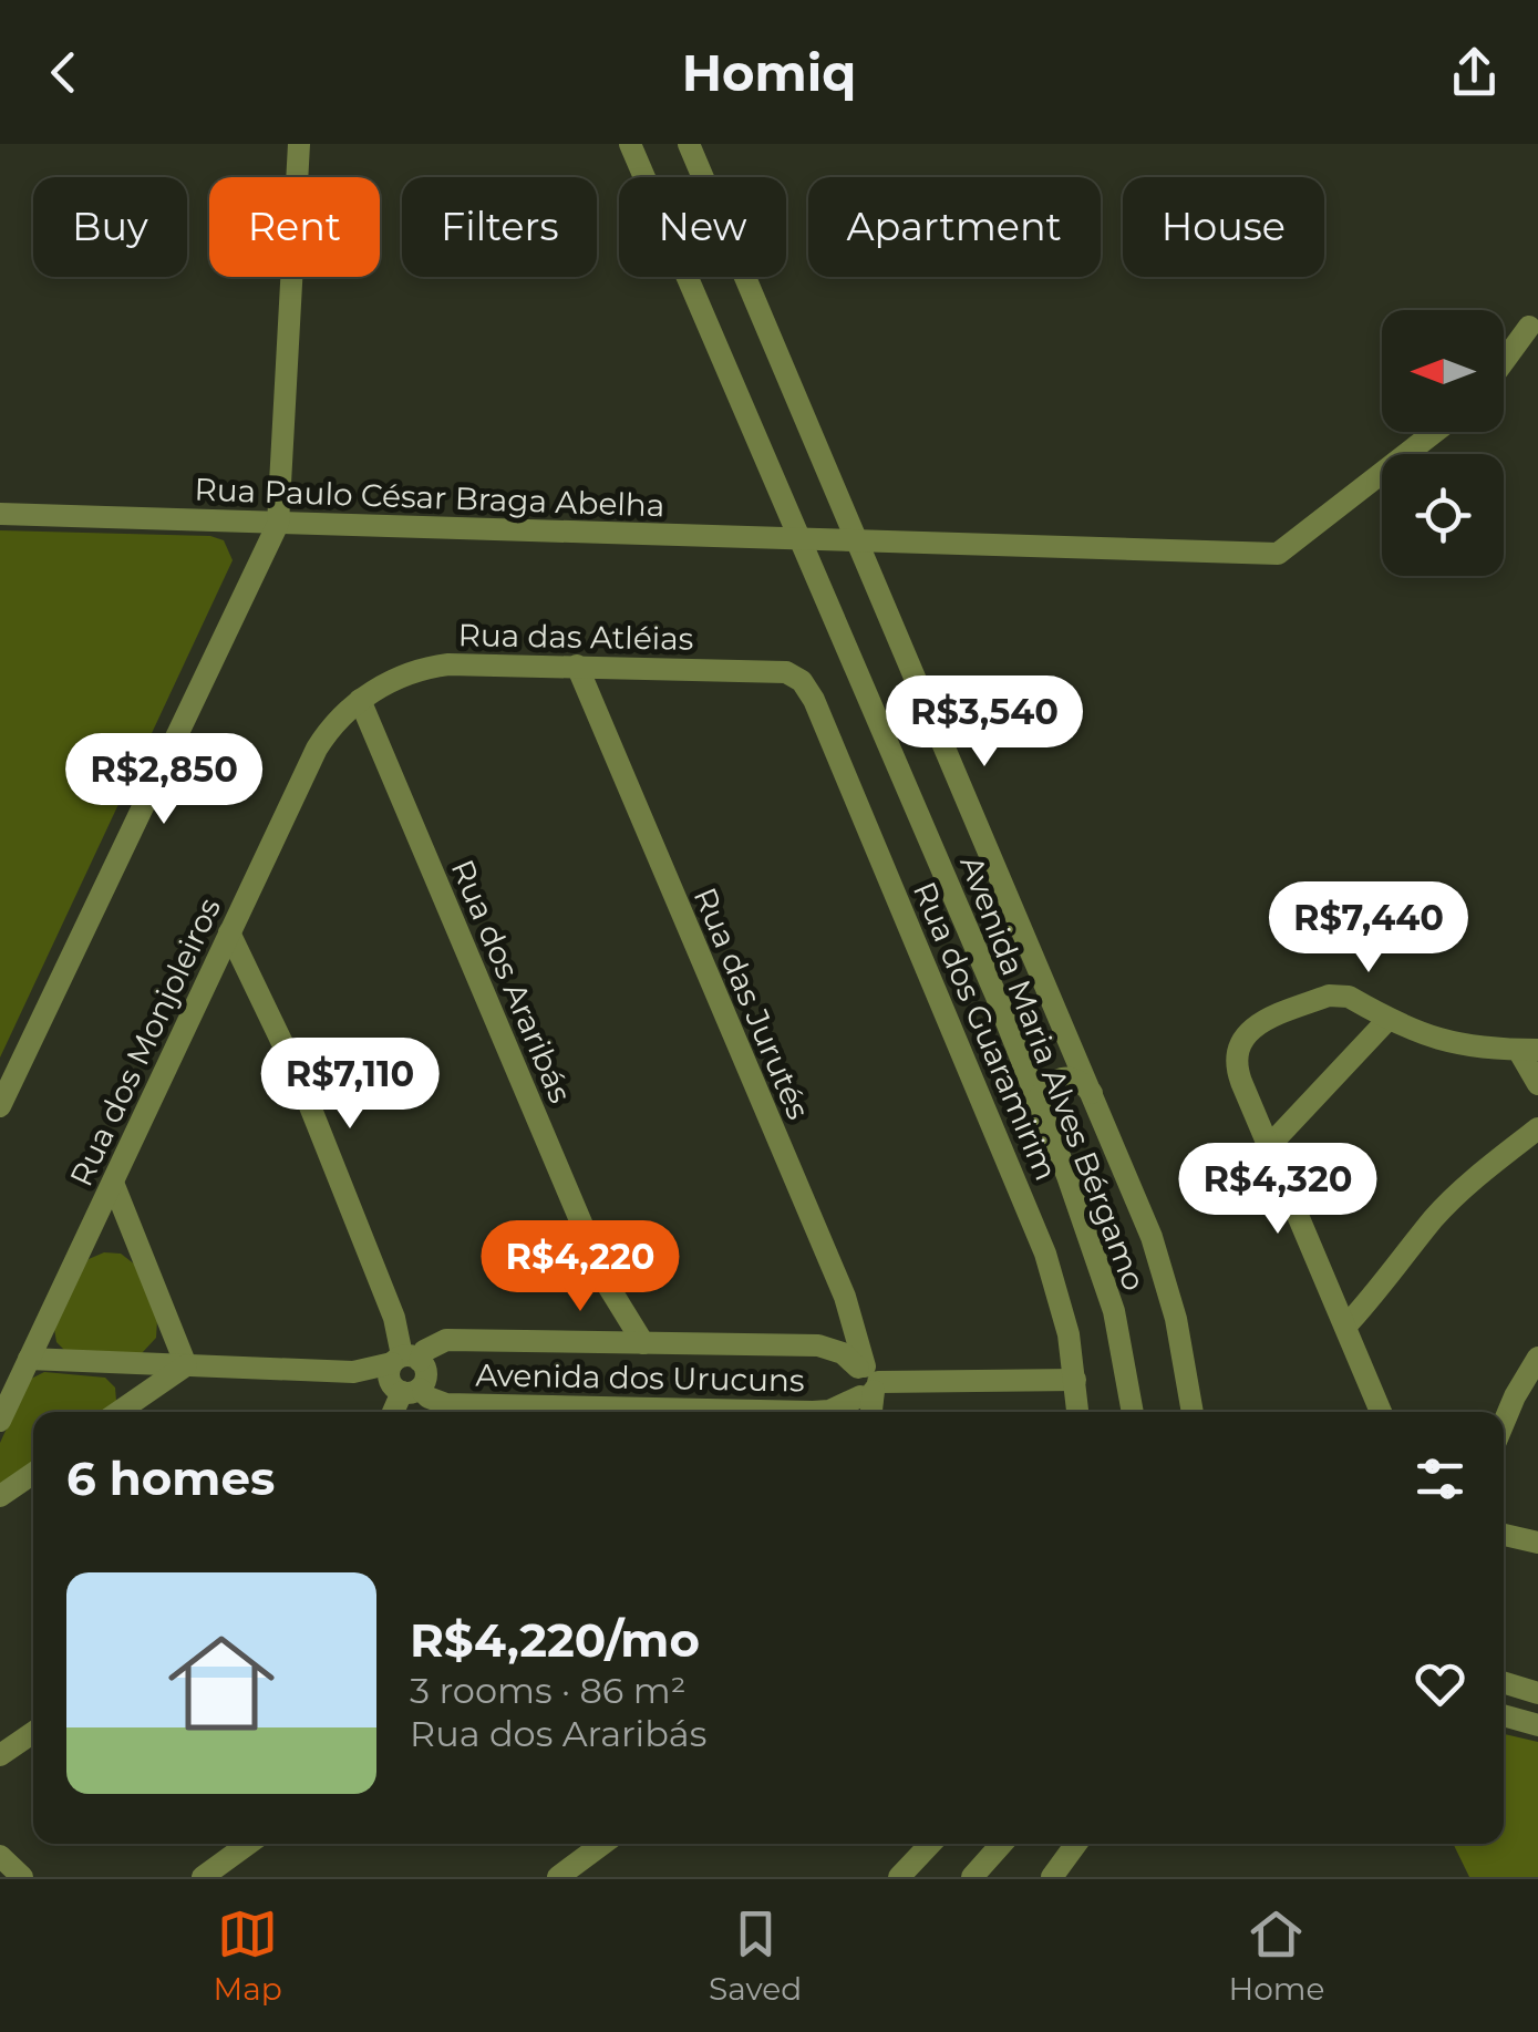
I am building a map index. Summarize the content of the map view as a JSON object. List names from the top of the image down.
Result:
{
  "streets": {
    "street": [
      "Rua Paulo César Braga Abelha",
      "Rua das Atléias",
      "Rua dos Araribás",
      "Rua das Jurutés",
      "Rua dos Guaramirim",
      "Rua dos Monjoleiros",
      "Avenida Maria Alves Bérgamo",
      "Avenida dos Urucuns"
    ]
  },
  "crossings": [
    ["Rua Paulo César Braga Abelha", "Avenida Maria Alves Bérgamo"],
    ["Rua das Atléias", "Rua dos Araribás"],
    ["Rua das Atléias", "Rua das Jurutés"],
    ["Rua das Atléias", "Rua dos Guaramirim"],
    ["Rua das Atléias", "Rua dos Monjoleiros"],
    ["Rua dos Araribás", "Rua dos Monjoleiros"],
    ["Rua dos Araribás", "Avenida dos Urucuns"],
    ["Rua das Jurutés", "Avenida dos Urucuns"],
    ["Rua dos Guaramirim", "Avenida dos Urucuns"],
    ["Rua dos Monjoleiros", "Avenida dos Urucuns"]
  ],
  "north": "left",
  "page": {
    "header": "Homiq",
    "chip": [
      "Buy",
      "Rent",
      "Filters",
      "New",
      "Apartment",
      "House"
    ],
    "price": [
      "R$3,540",
      "R$2,850",
      "R$7,440",
      "R$7,110",
      "R$4,320",
      "R$4,220"
    ],
    "heading": "6 homes",
    "list": [
      {
        "name": "R$4,220/mo",
        "note": "3 rooms · 86 m² · Rua dos Araribás"
      }
    ],
    "tabs": ["Map", "Saved", "Home"]
  }
}
